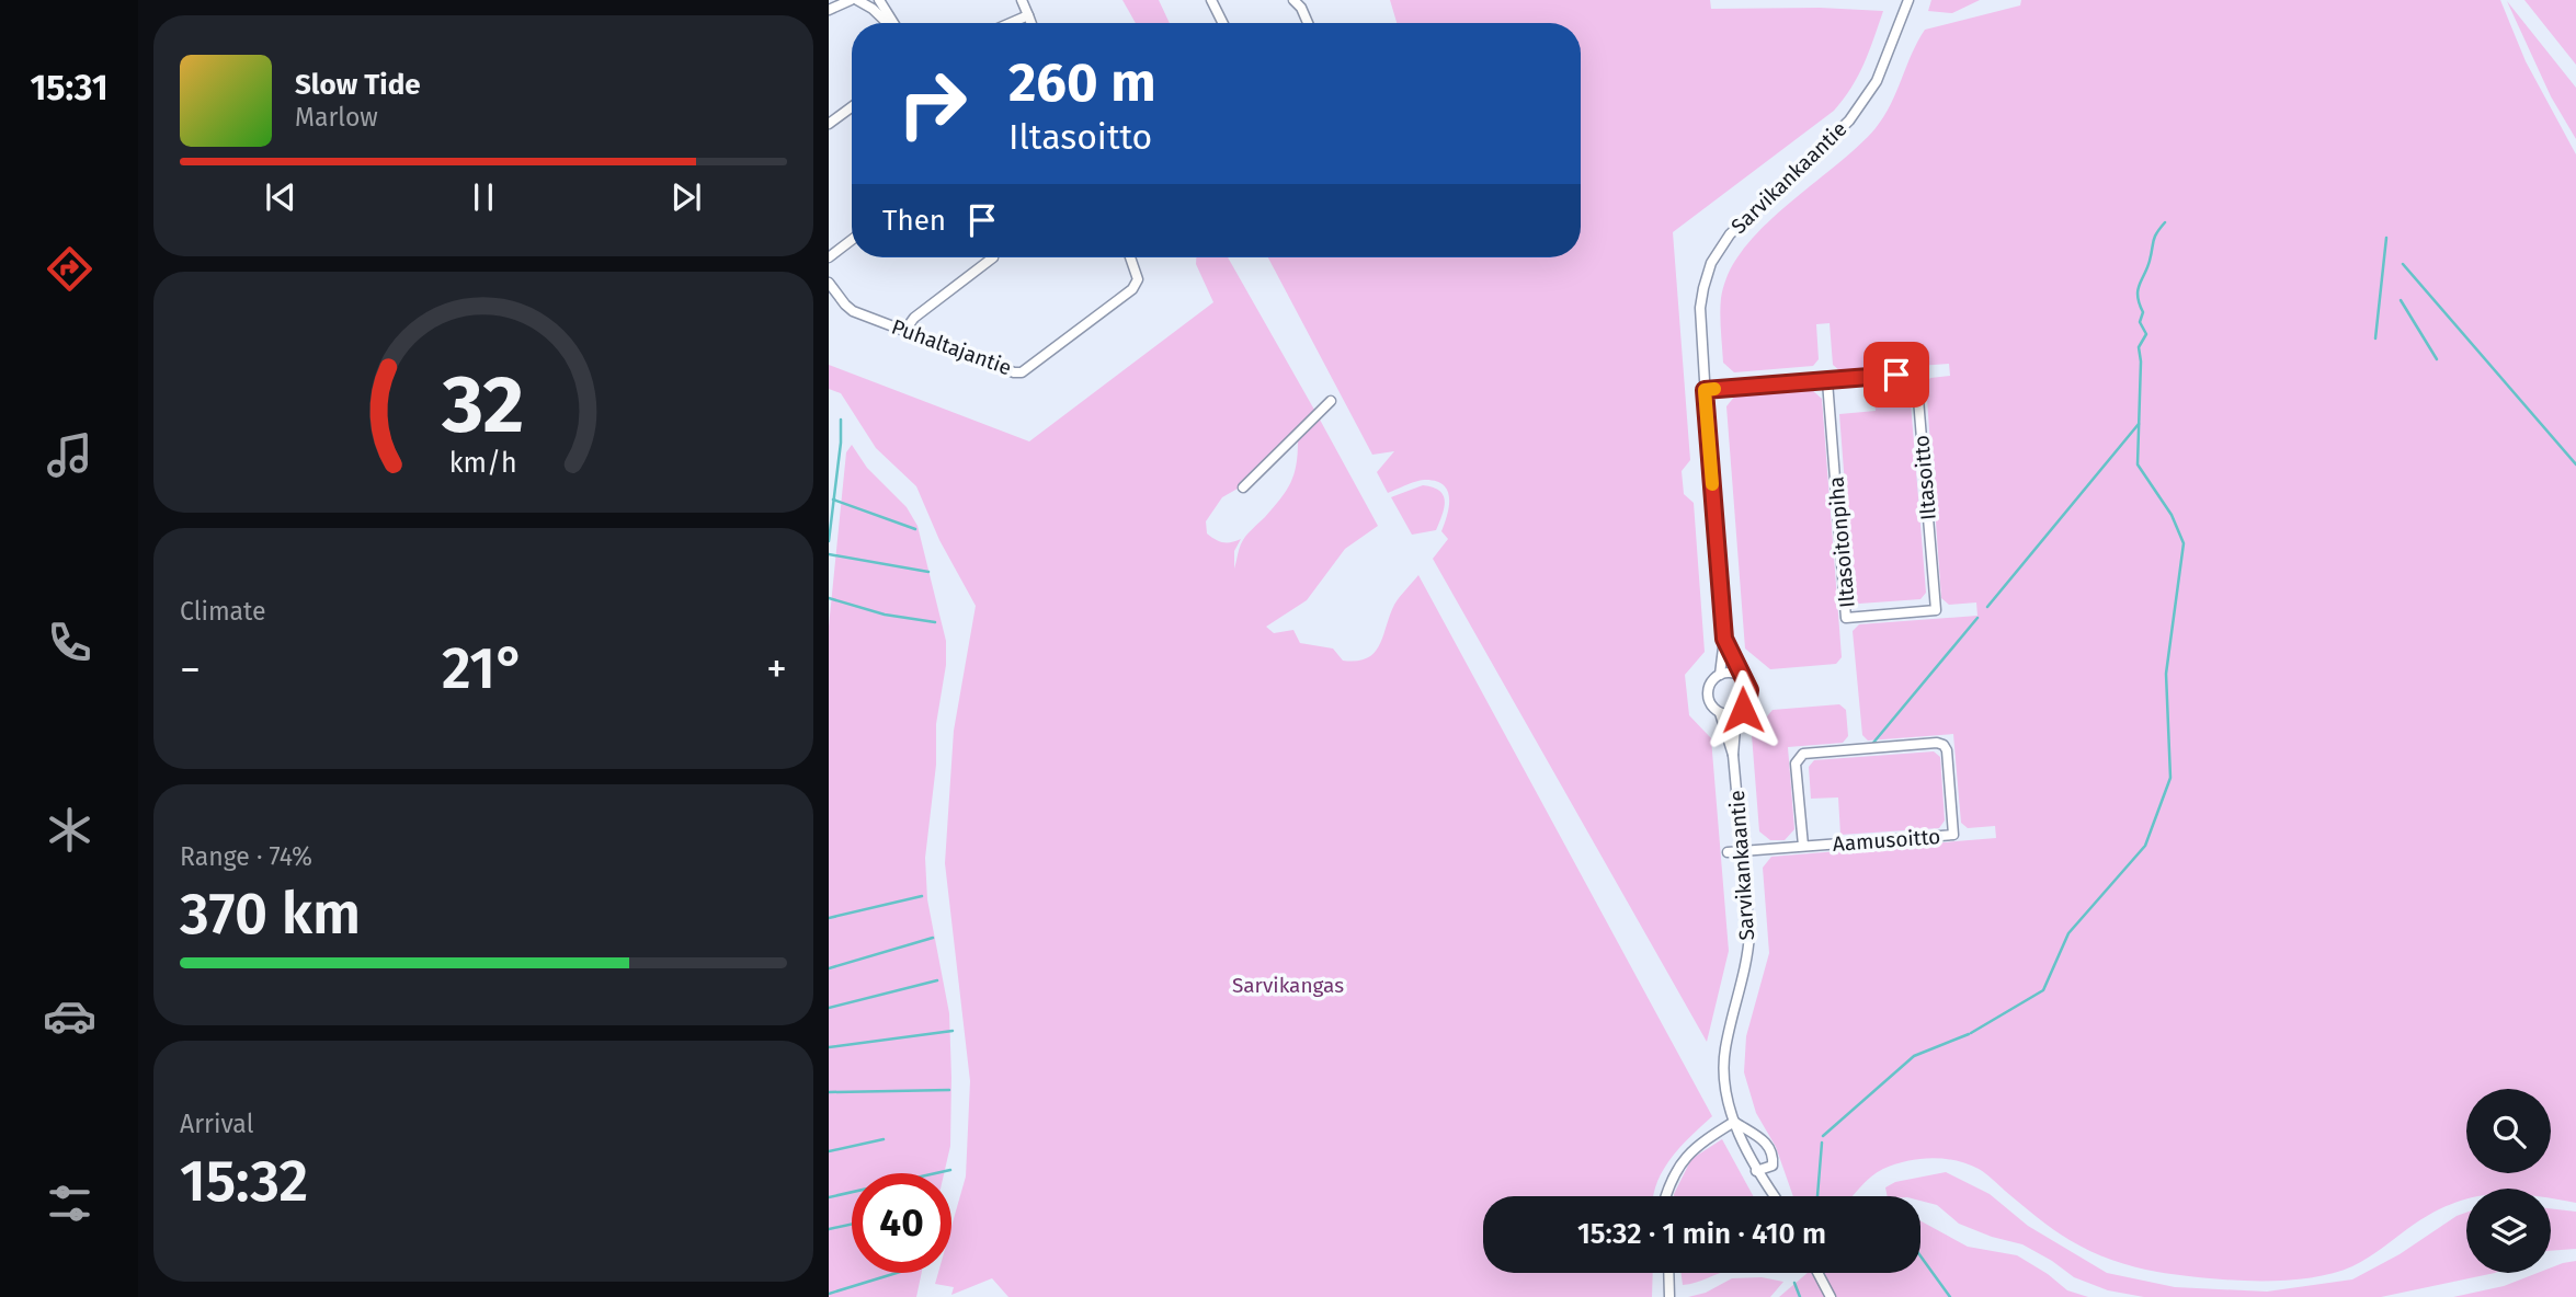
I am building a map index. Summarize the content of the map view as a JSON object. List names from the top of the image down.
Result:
{
  "streets": {
    "street": [
      "Sarvikankaantie",
      "Puhaltajantie",
      "Iltasoitto",
      "Iltasoitonpiha",
      "Aamusoitto"
    ]
  },
  "crossings": [
    ["Sarvikankaantie", "Iltasoitto"],
    ["Sarvikankaantie", "Aamusoitto"],
    ["Iltasoitto", "Iltasoitonpiha"]
  ],
  "parks": ["Sarvikangas"],
  "page": {
    "tabs": "15:31",
    "turn": ["260 m", "Iltasoitto"],
    "song": ["Slow Tide", "Marlow"],
    "then": "Then",
    "tile": [
      "Climate",
      ["Range · 74%", "370 km"],
      ["Arrival", "15:32"]
    ],
    "heat": ["−", "21°", "+"],
    "limit": "40",
    "trip": "15:32 · 1 min · 410 m",
    "gauge": ["32", "km/h"]
  }
}
